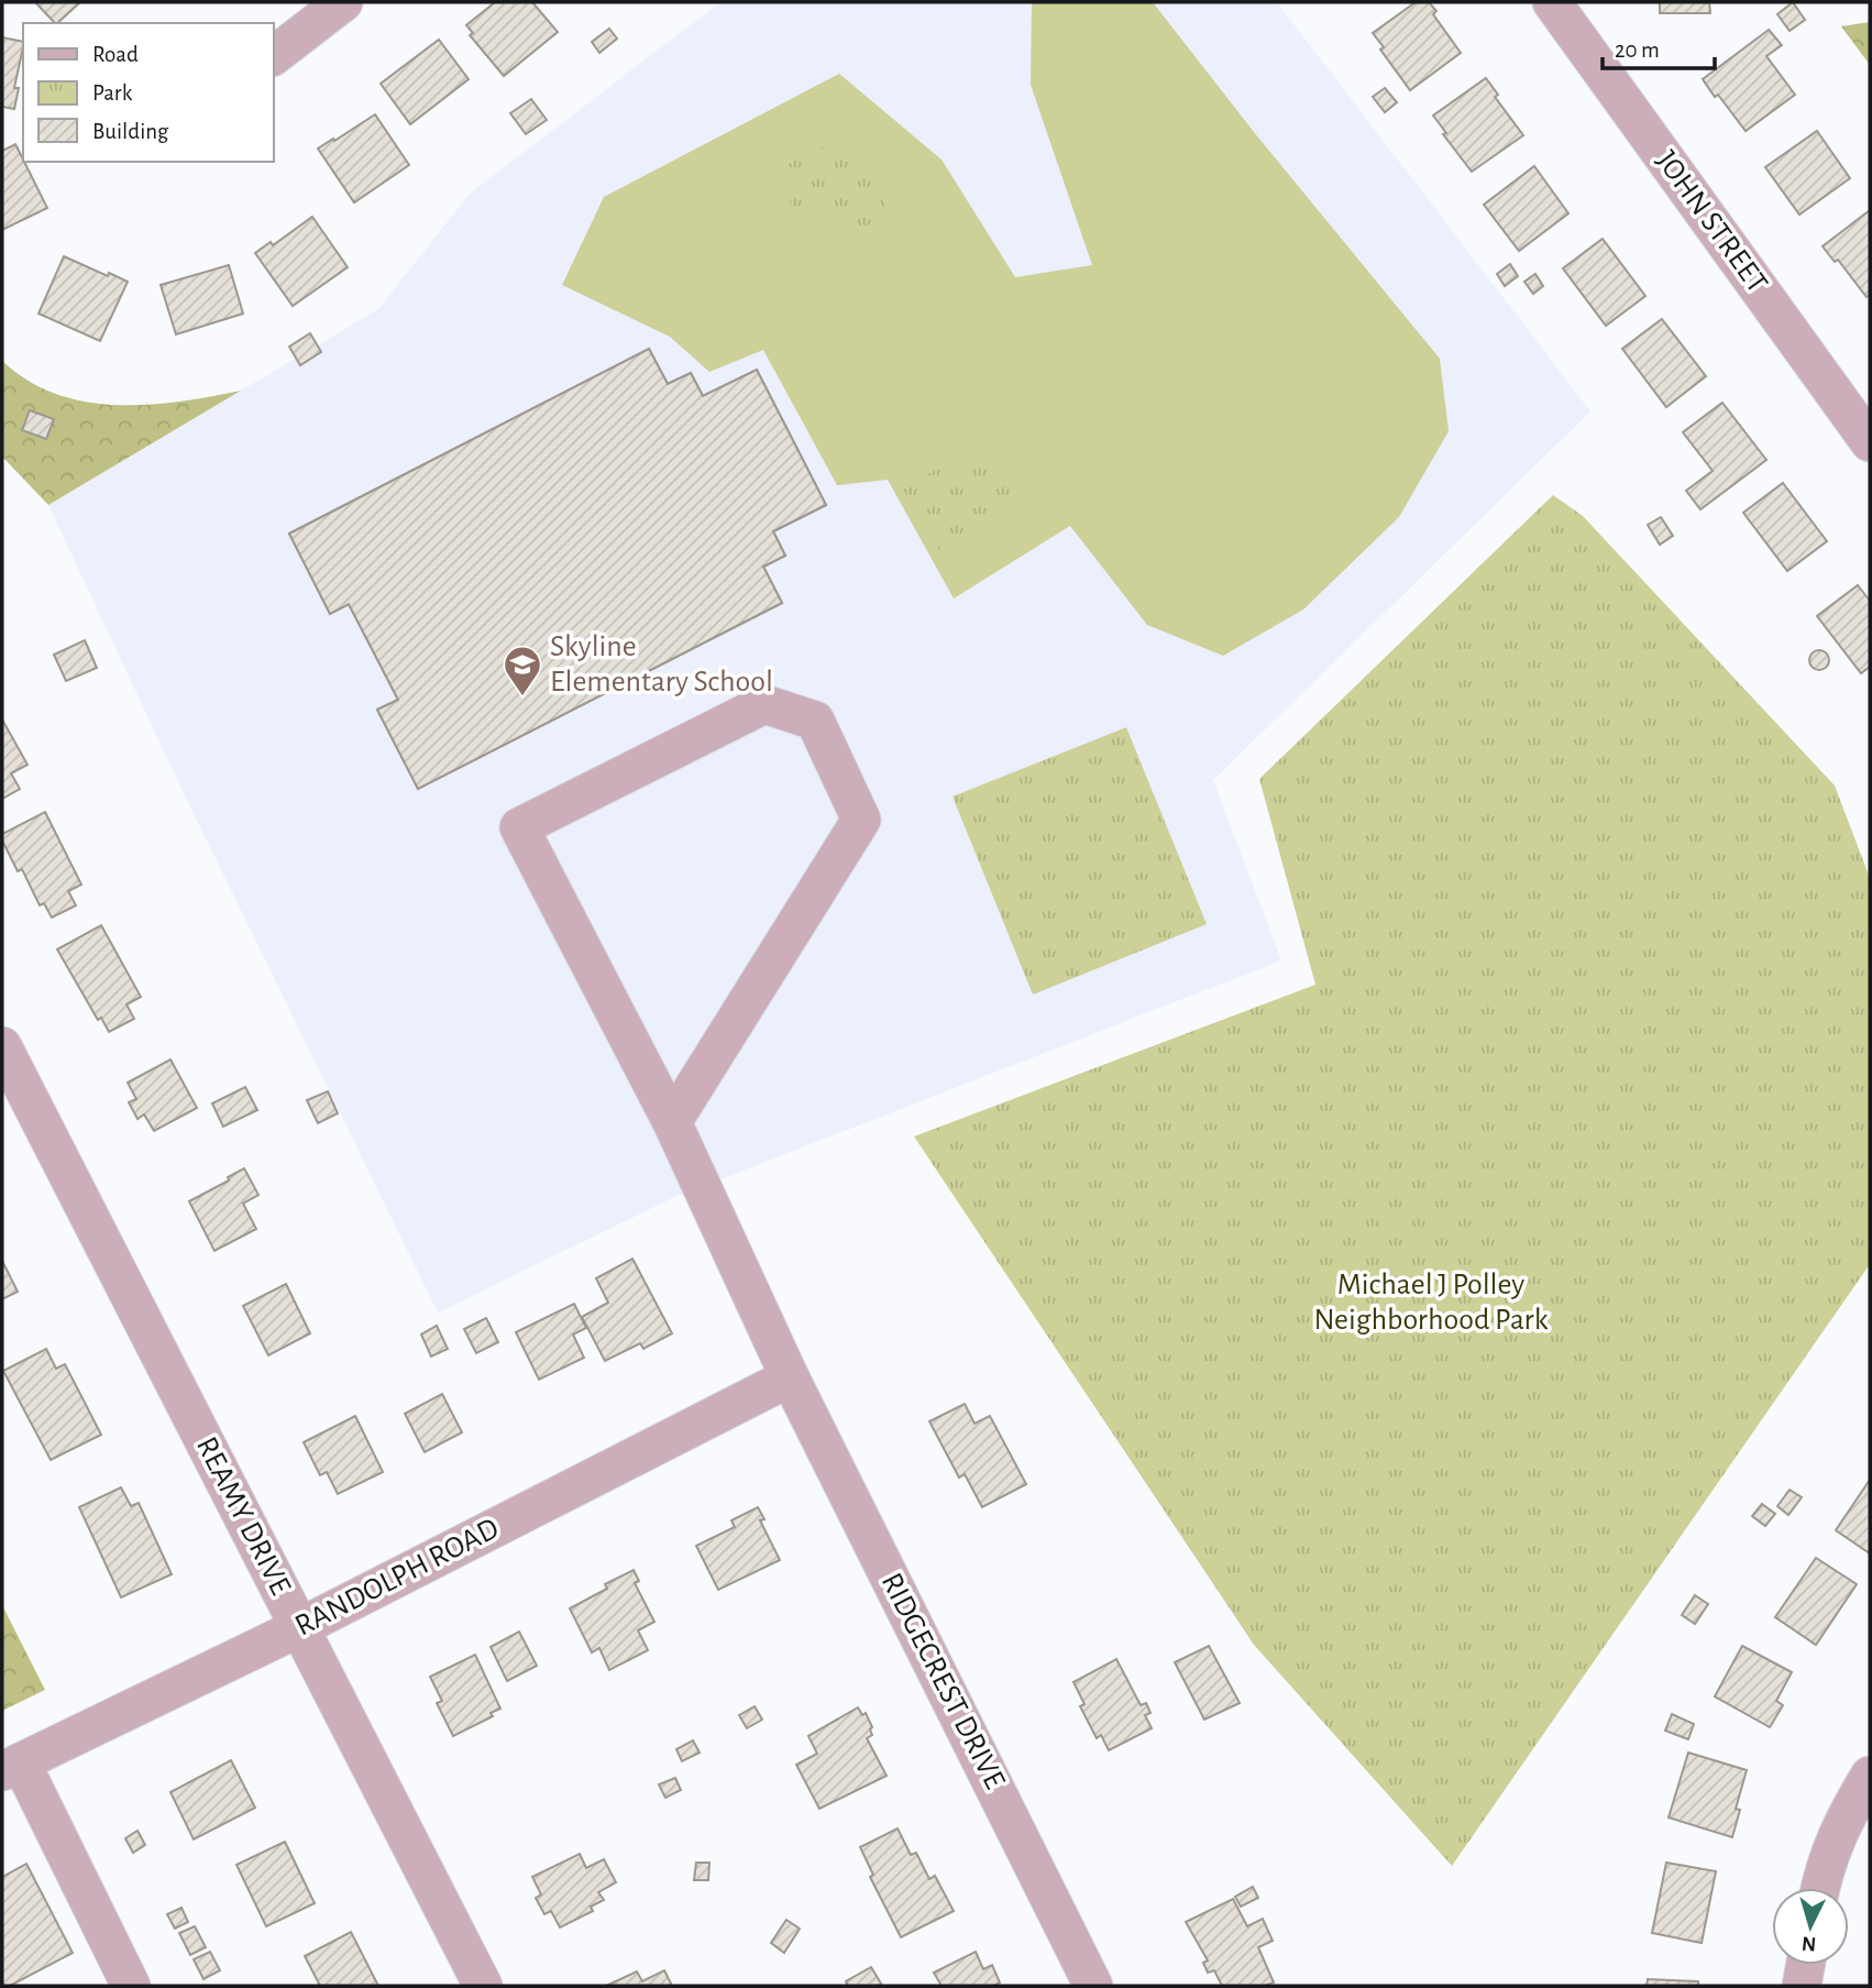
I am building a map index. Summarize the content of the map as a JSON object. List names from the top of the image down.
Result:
{
  "streets": {
    "street": [
      "JOHN STREET",
      "REAMY DRIVE",
      "RANDOLPH ROAD",
      "RIDGECREST DRIVE"
    ]
  },
  "crossings": [
    ["REAMY DRIVE", "RANDOLPH ROAD"],
    ["RANDOLPH ROAD", "RIDGECREST DRIVE"]
  ],
  "parks": ["Michael J Polley Neighborhood Park"],
  "places": {
    "school or university": ["Skyline Elementary School"]
  },
  "legend": ["Road", "Park", "Building"],
  "scale_bar": "20 m",
  "north": "bottom"
}
